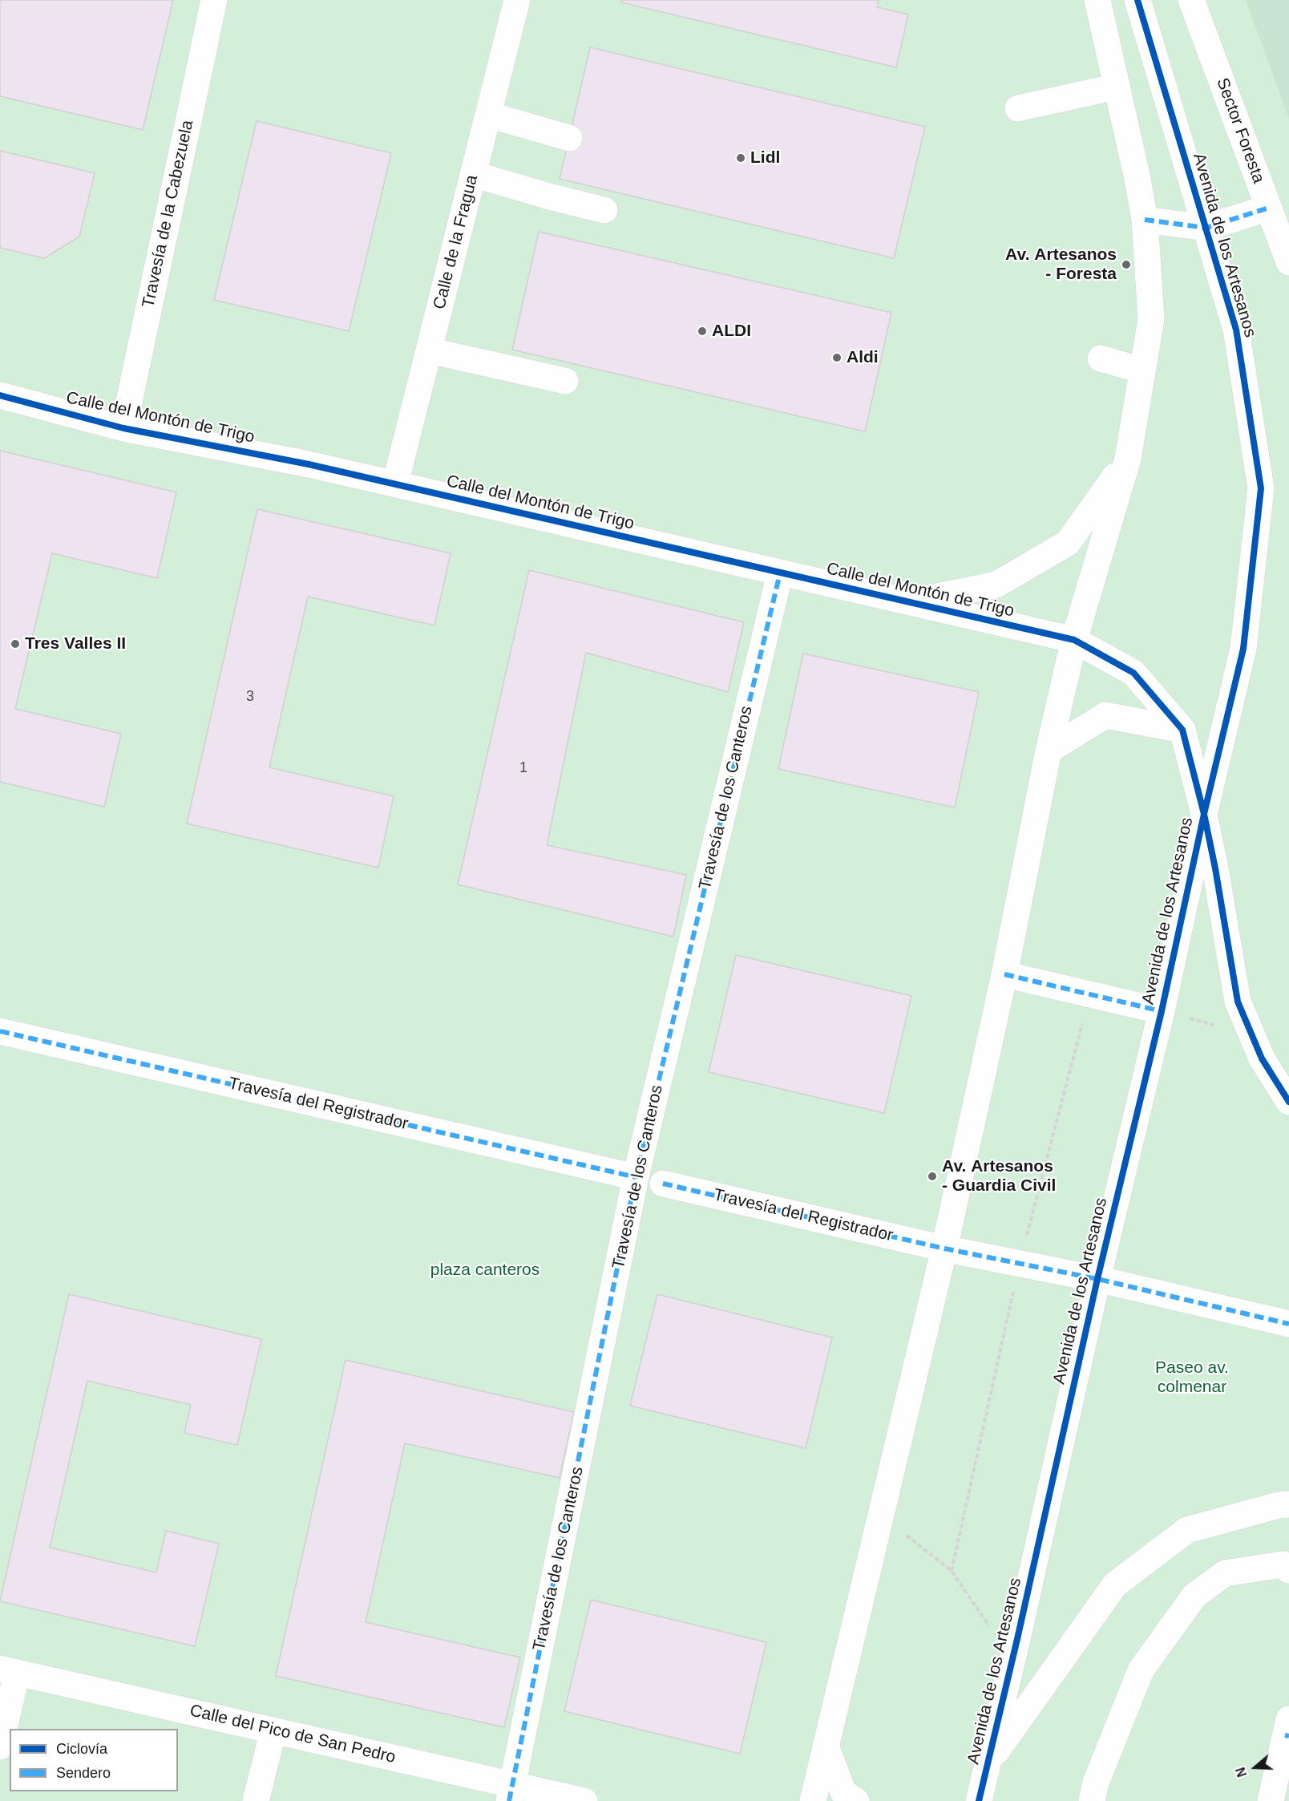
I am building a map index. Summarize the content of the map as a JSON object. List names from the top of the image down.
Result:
{
  "streets": {
    "street": [
      "Sector Foresta",
      "Travesía de la Cabezuela",
      "Calle de la Fragua",
      "Avenida de los Artesanos",
      "Calle del Montón de Trigo",
      "Travesía de los Canteros",
      "Travesía del Registrador",
      "Calle del Pico de San Pedro"
    ]
  },
  "crossings": [
    ["Travesía de la Cabezuela", "Calle del Montón de Trigo"],
    ["Calle de la Fragua", "Calle del Montón de Trigo"],
    ["Avenida de los Artesanos", "Travesía del Registrador"],
    ["Calle del Montón de Trigo", "Travesía de los Canteros"],
    ["Travesía de los Canteros", "Travesía del Registrador"],
    ["Travesía de los Canteros", "Calle del Pico de San Pedro"]
  ],
  "parks": ["plaza canteros", "Paseo av. colmenar"],
  "places": [
    "Lidl",
    "Av. Artesanos - Foresta",
    "ALDI",
    "Aldi",
    "Tres Valles II",
    "Av. Artesanos - Guardia Civil"
  ],
  "house_numbers": ["3", "1"],
  "legend": ["Ciclovía", "Sendero"],
  "north": "left"
}
